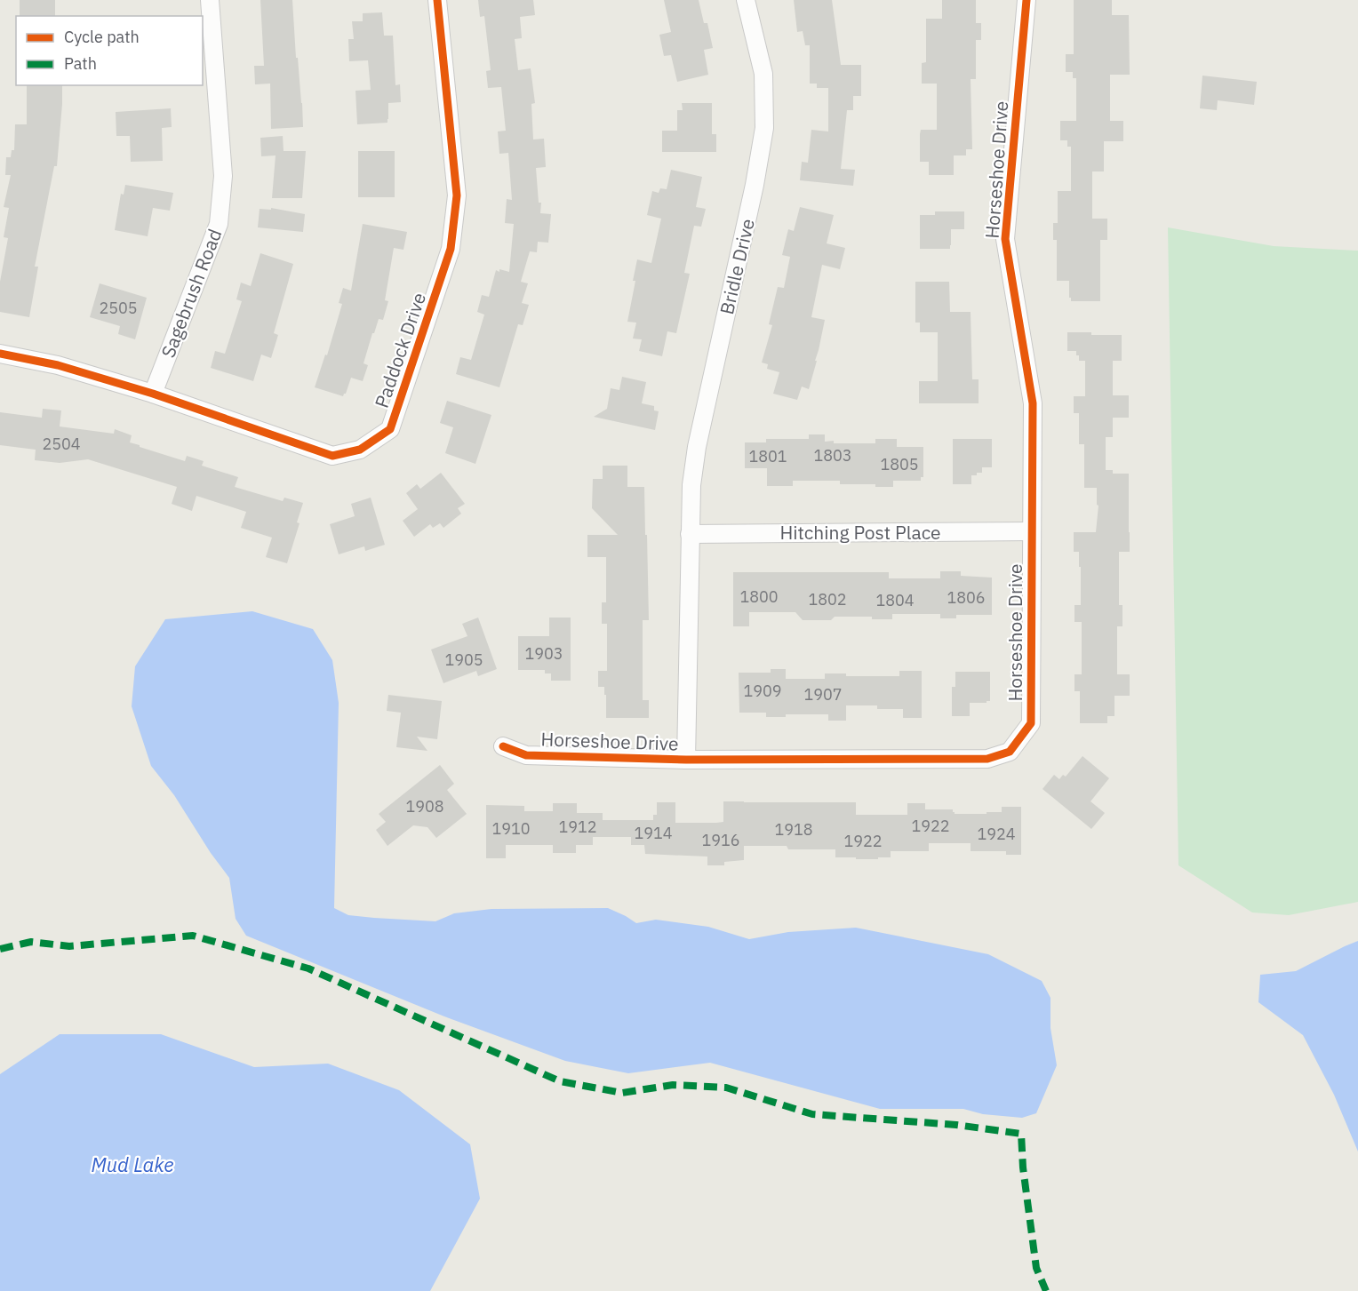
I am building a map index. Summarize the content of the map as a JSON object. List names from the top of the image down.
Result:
{
  "streets": {
    "street": [
      "Horseshoe Drive",
      "Bridle Drive",
      "Sagebrush Road",
      "Paddock Drive",
      "Hitching Post Place"
    ]
  },
  "crossings": [
    ["Horseshoe Drive", "Bridle Drive"],
    ["Horseshoe Drive", "Hitching Post Place"],
    ["Bridle Drive", "Hitching Post Place"],
    ["Sagebrush Road", "Paddock Drive"]
  ],
  "water": ["Mud Lake"],
  "house_numbers": [
    "2505",
    "2504",
    "1803",
    "1801",
    "1805",
    "1800",
    "1806",
    "1802",
    "1804",
    "1903",
    "1905",
    "1909",
    "1907",
    "1908",
    "1922",
    "1912",
    "1910",
    "1918",
    "1914",
    "1924",
    "1916",
    "1922"
  ],
  "legend": ["Cycle path", "Path"]
}
